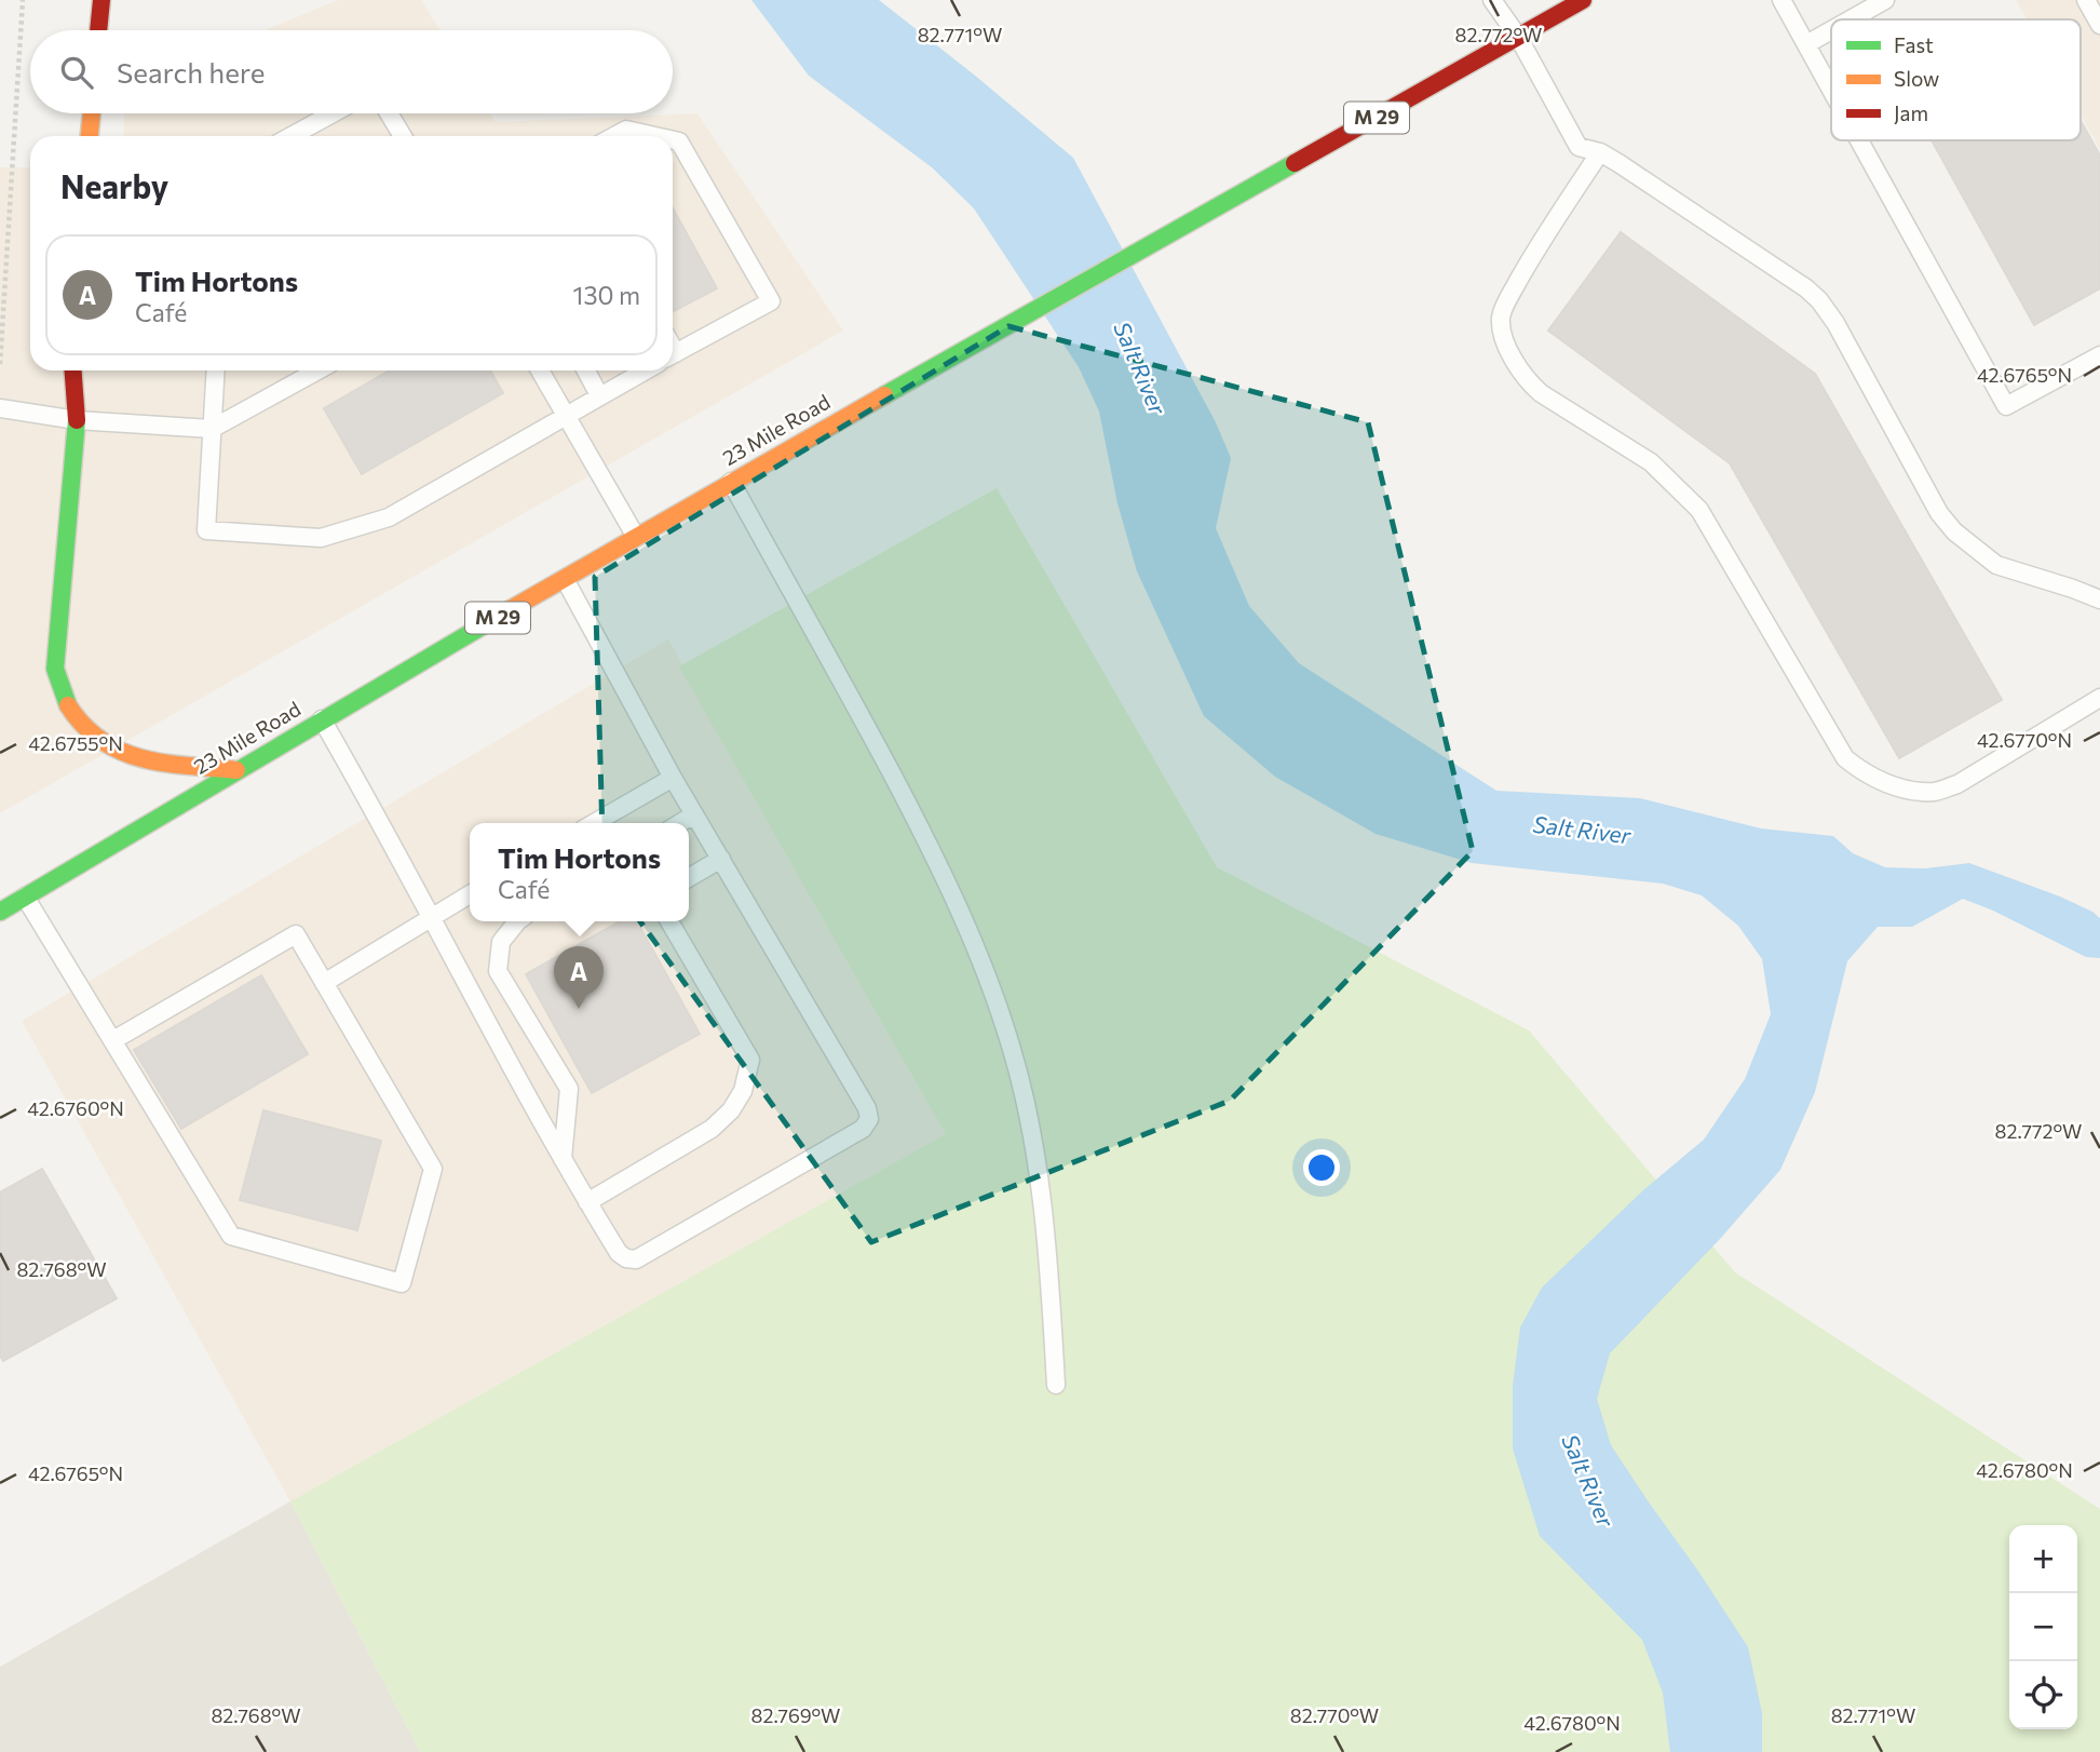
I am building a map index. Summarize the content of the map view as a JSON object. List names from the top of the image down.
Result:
{
  "streets": {
    "main road": ["M 29", "23 Mile Road"]
  },
  "water": ["Salt River"],
  "legend": ["Fast", "Slow", "Jam"],
  "page": {
    "search": "Search here",
    "heading": "Nearby",
    "list": [
      {
        "mark": "A",
        "name": "Tim Hortons",
        "note": "Café",
        "value": "130 m"
      }
    ],
    "popup": ["Tim Hortons", "Café"],
    "pins": "A",
    "map_buttons": ["+", "−"]
  },
  "coordinates": [
    "82.772°W",
    "82.771°W",
    "42.6765°N",
    "42.6770°N",
    "42.6755°N",
    "42.6760°N",
    "82.768°W",
    "42.6780°N",
    "82.769°W",
    "82.770°W"
  ]
}
